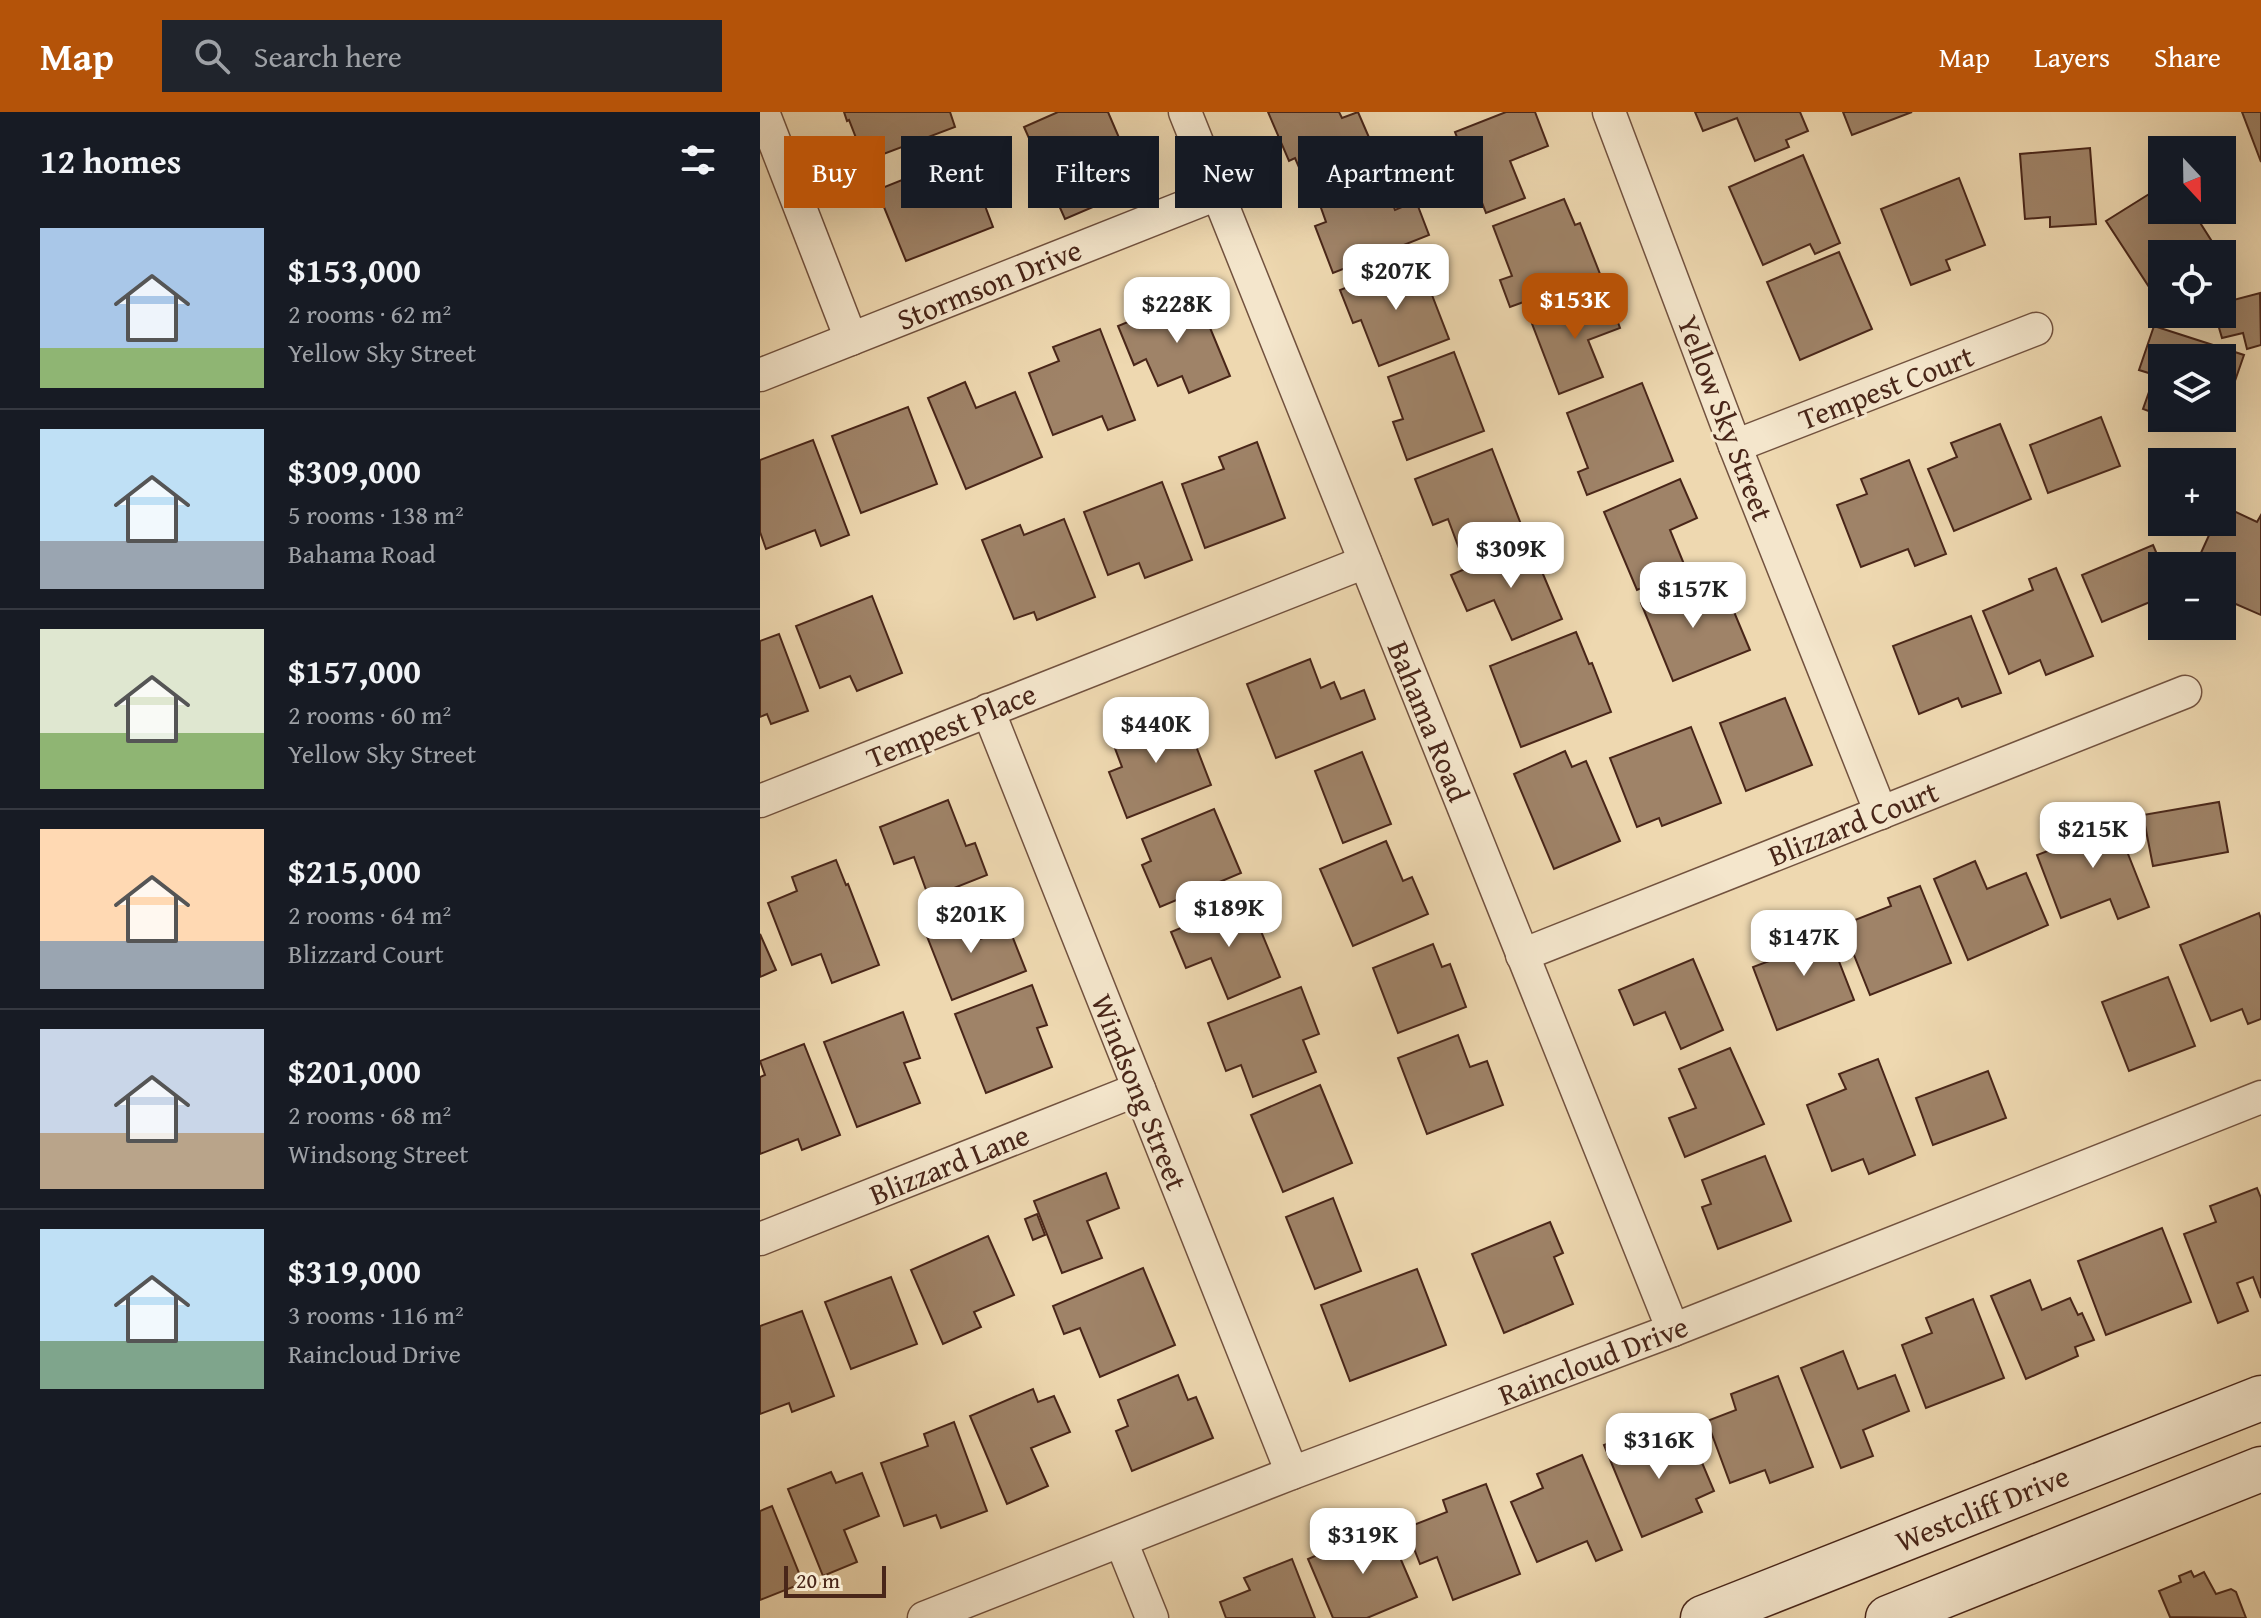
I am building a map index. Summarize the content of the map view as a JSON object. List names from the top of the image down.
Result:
{
  "streets": {
    "main road": ["Westcliff Drive"],
    "street": [
      "Stormson Drive",
      "Tempest Court",
      "Yellow Sky Street",
      "Bahama Road",
      "Tempest Place",
      "Blizzard Court",
      "Windsong Street",
      "Blizzard Lane",
      "Raincloud Drive"
    ]
  },
  "crossings": [
    ["Tempest Court", "Yellow Sky Street"],
    ["Yellow Sky Street", "Blizzard Court"],
    ["Bahama Road", "Tempest Place"],
    ["Bahama Road", "Blizzard Court"],
    ["Bahama Road", "Raincloud Drive"],
    ["Tempest Place", "Windsong Street"],
    ["Windsong Street", "Blizzard Lane"],
    ["Windsong Street", "Raincloud Drive"]
  ],
  "scale_bar": "20 m",
  "north": "bottom",
  "page": {
    "header": "Map",
    "search": "Search here",
    "nav": ["Map", "Layers", "Share"],
    "heading": "12 homes",
    "map_buttons": ["+", "−"],
    "chip": [
      "Buy",
      "Rent",
      "Filters",
      "New",
      "Apartment"
    ],
    "list": [
      {
        "name": "$153,000",
        "note": "2 rooms · 62 m² · Yellow Sky Street"
      },
      {
        "name": "$309,000",
        "note": "5 rooms · 138 m² · Bahama Road"
      },
      {
        "name": "$157,000",
        "note": "2 rooms · 60 m² · Yellow Sky Street"
      },
      {
        "name": "$215,000",
        "note": "2 rooms · 64 m² · Blizzard Court"
      },
      {
        "name": "$201,000",
        "note": "2 rooms · 68 m² · Windsong Street"
      },
      {
        "name": "$319,000",
        "note": "3 rooms · 116 m² · Raincloud Drive"
      }
    ],
    "price": [
      "$207K",
      "$153K",
      "$228K",
      "$309K",
      "$157K",
      "$440K",
      "$215K",
      "$189K",
      "$201K",
      "$147K",
      "$316K",
      "$319K"
    ],
    "scale": "20 m"
  }
}
